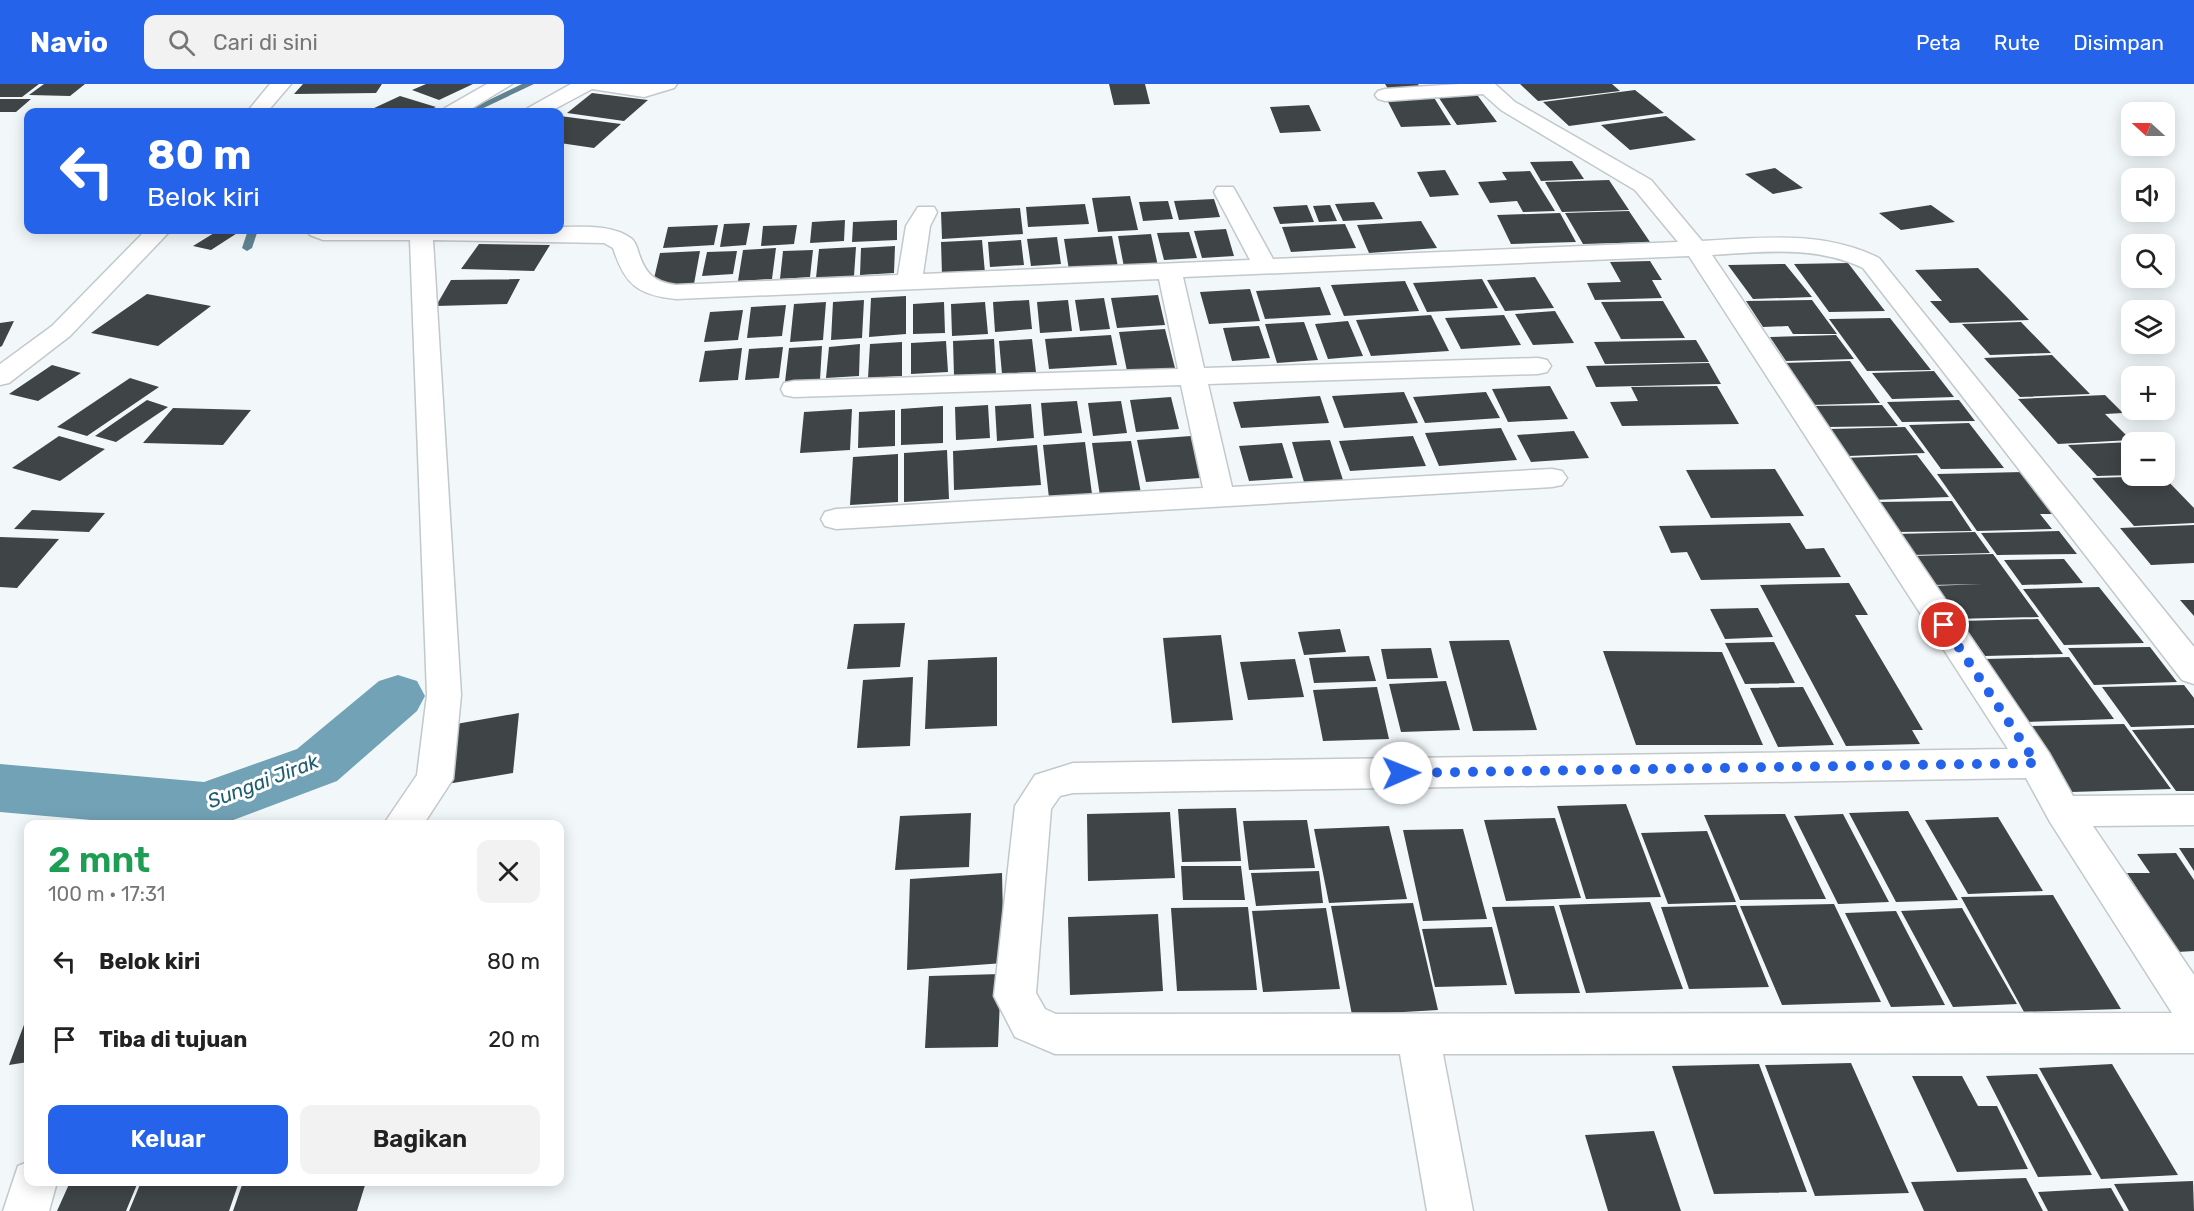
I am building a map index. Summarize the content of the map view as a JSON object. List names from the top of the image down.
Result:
{
  "water": ["Sungai Jirak"],
  "north": "left",
  "page": {
    "header": "Navio",
    "search": "Cari di sini",
    "nav": ["Peta", "Rute", "Disimpan"],
    "map_buttons": ["+", "−"],
    "turn": ["80 m", "Belok kiri"],
    "heading": ["2 mnt", "100 m · 17:31"],
    "list": [
      {
        "name": "Belok kiri",
        "value": "80 m"
      },
      {
        "name": "Tiba di tujuan",
        "value": "20 m"
      }
    ],
    "buttons": ["Keluar", "Bagikan"]
  }
}
